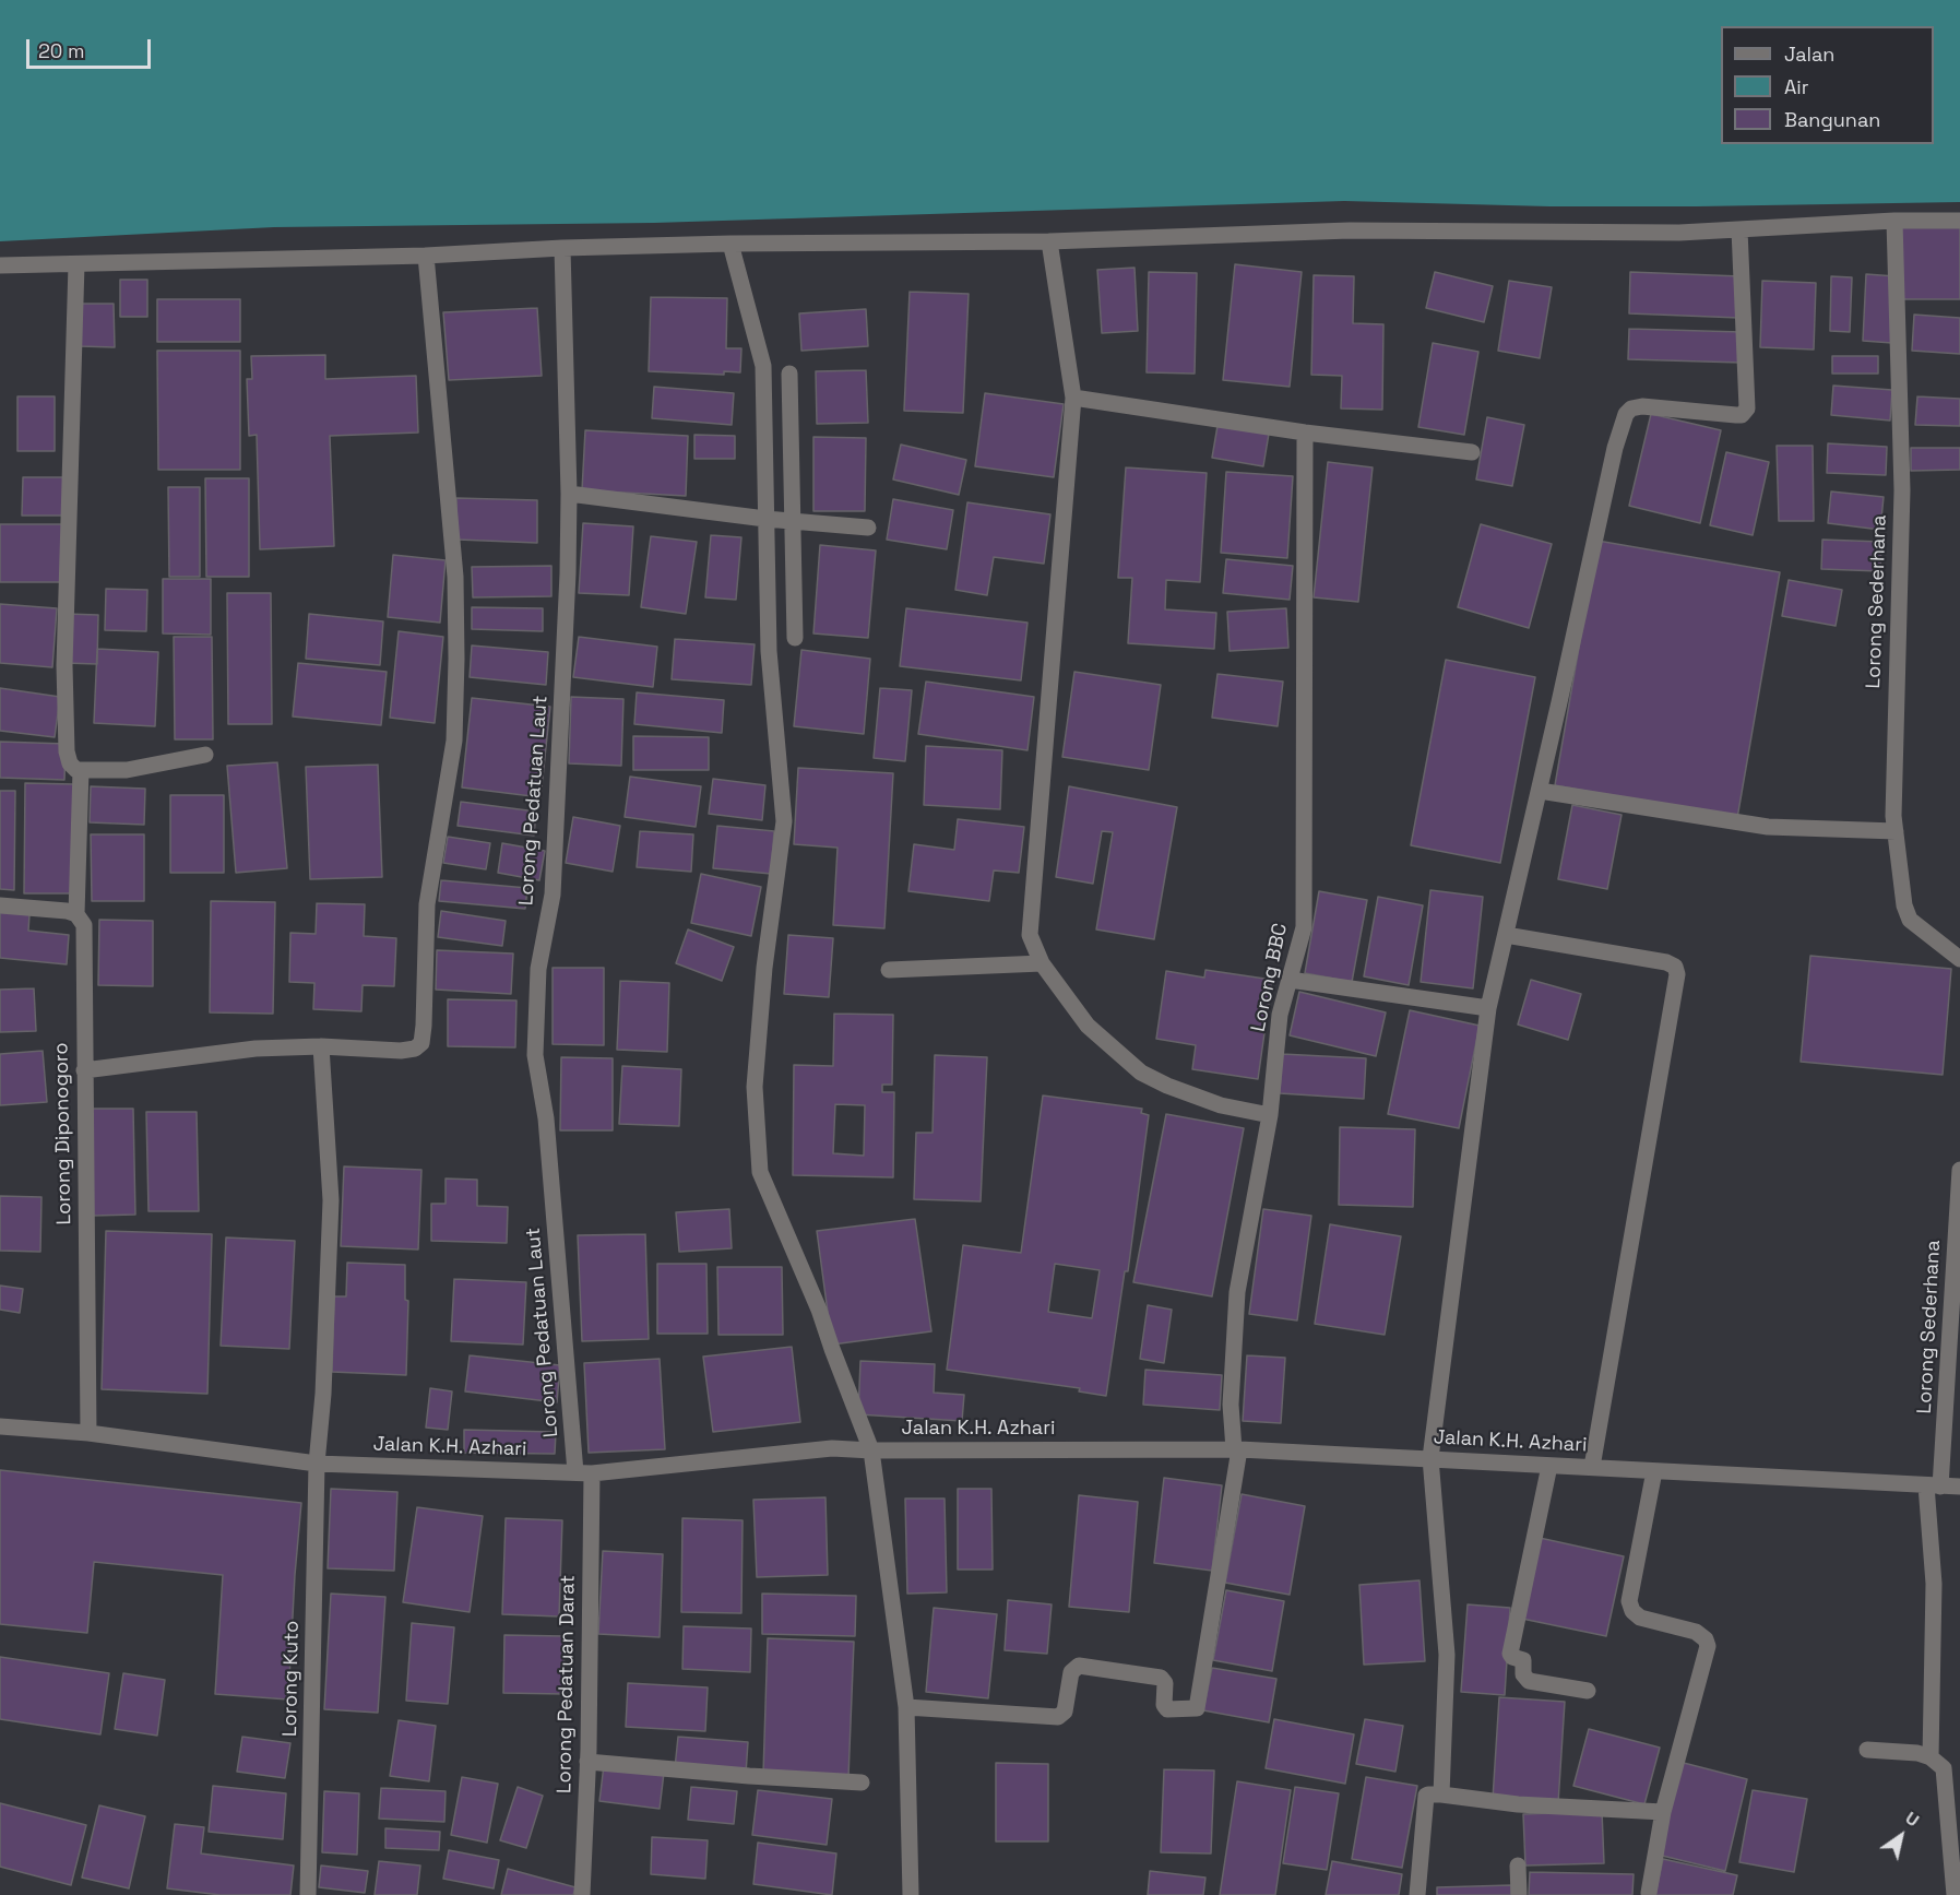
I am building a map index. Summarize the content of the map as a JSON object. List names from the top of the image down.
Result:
{
  "streets": {
    "street": [
      "Lorong Sederhana",
      "Lorong Pedatuan Laut",
      "Lorong BBC",
      "Lorong Diponogoro",
      "Jalan K.H. Azhari",
      "Lorong Kuto",
      "Lorong Pedatuan Darat"
    ]
  },
  "crossings": [
    ["Lorong Sederhana", "Jalan K.H. Azhari"],
    ["Lorong Pedatuan Laut", "Jalan K.H. Azhari"],
    ["Lorong Pedatuan Laut", "Lorong Pedatuan Darat"],
    ["Lorong BBC", "Jalan K.H. Azhari"],
    ["Lorong Diponogoro", "Jalan K.H. Azhari"],
    ["Jalan K.H. Azhari", "Lorong Kuto"],
    ["Jalan K.H. Azhari", "Lorong Pedatuan Darat"]
  ],
  "legend": ["Jalan", "Air", "Bangunan"],
  "scale_bar": "20 m",
  "north": "top right"
}
